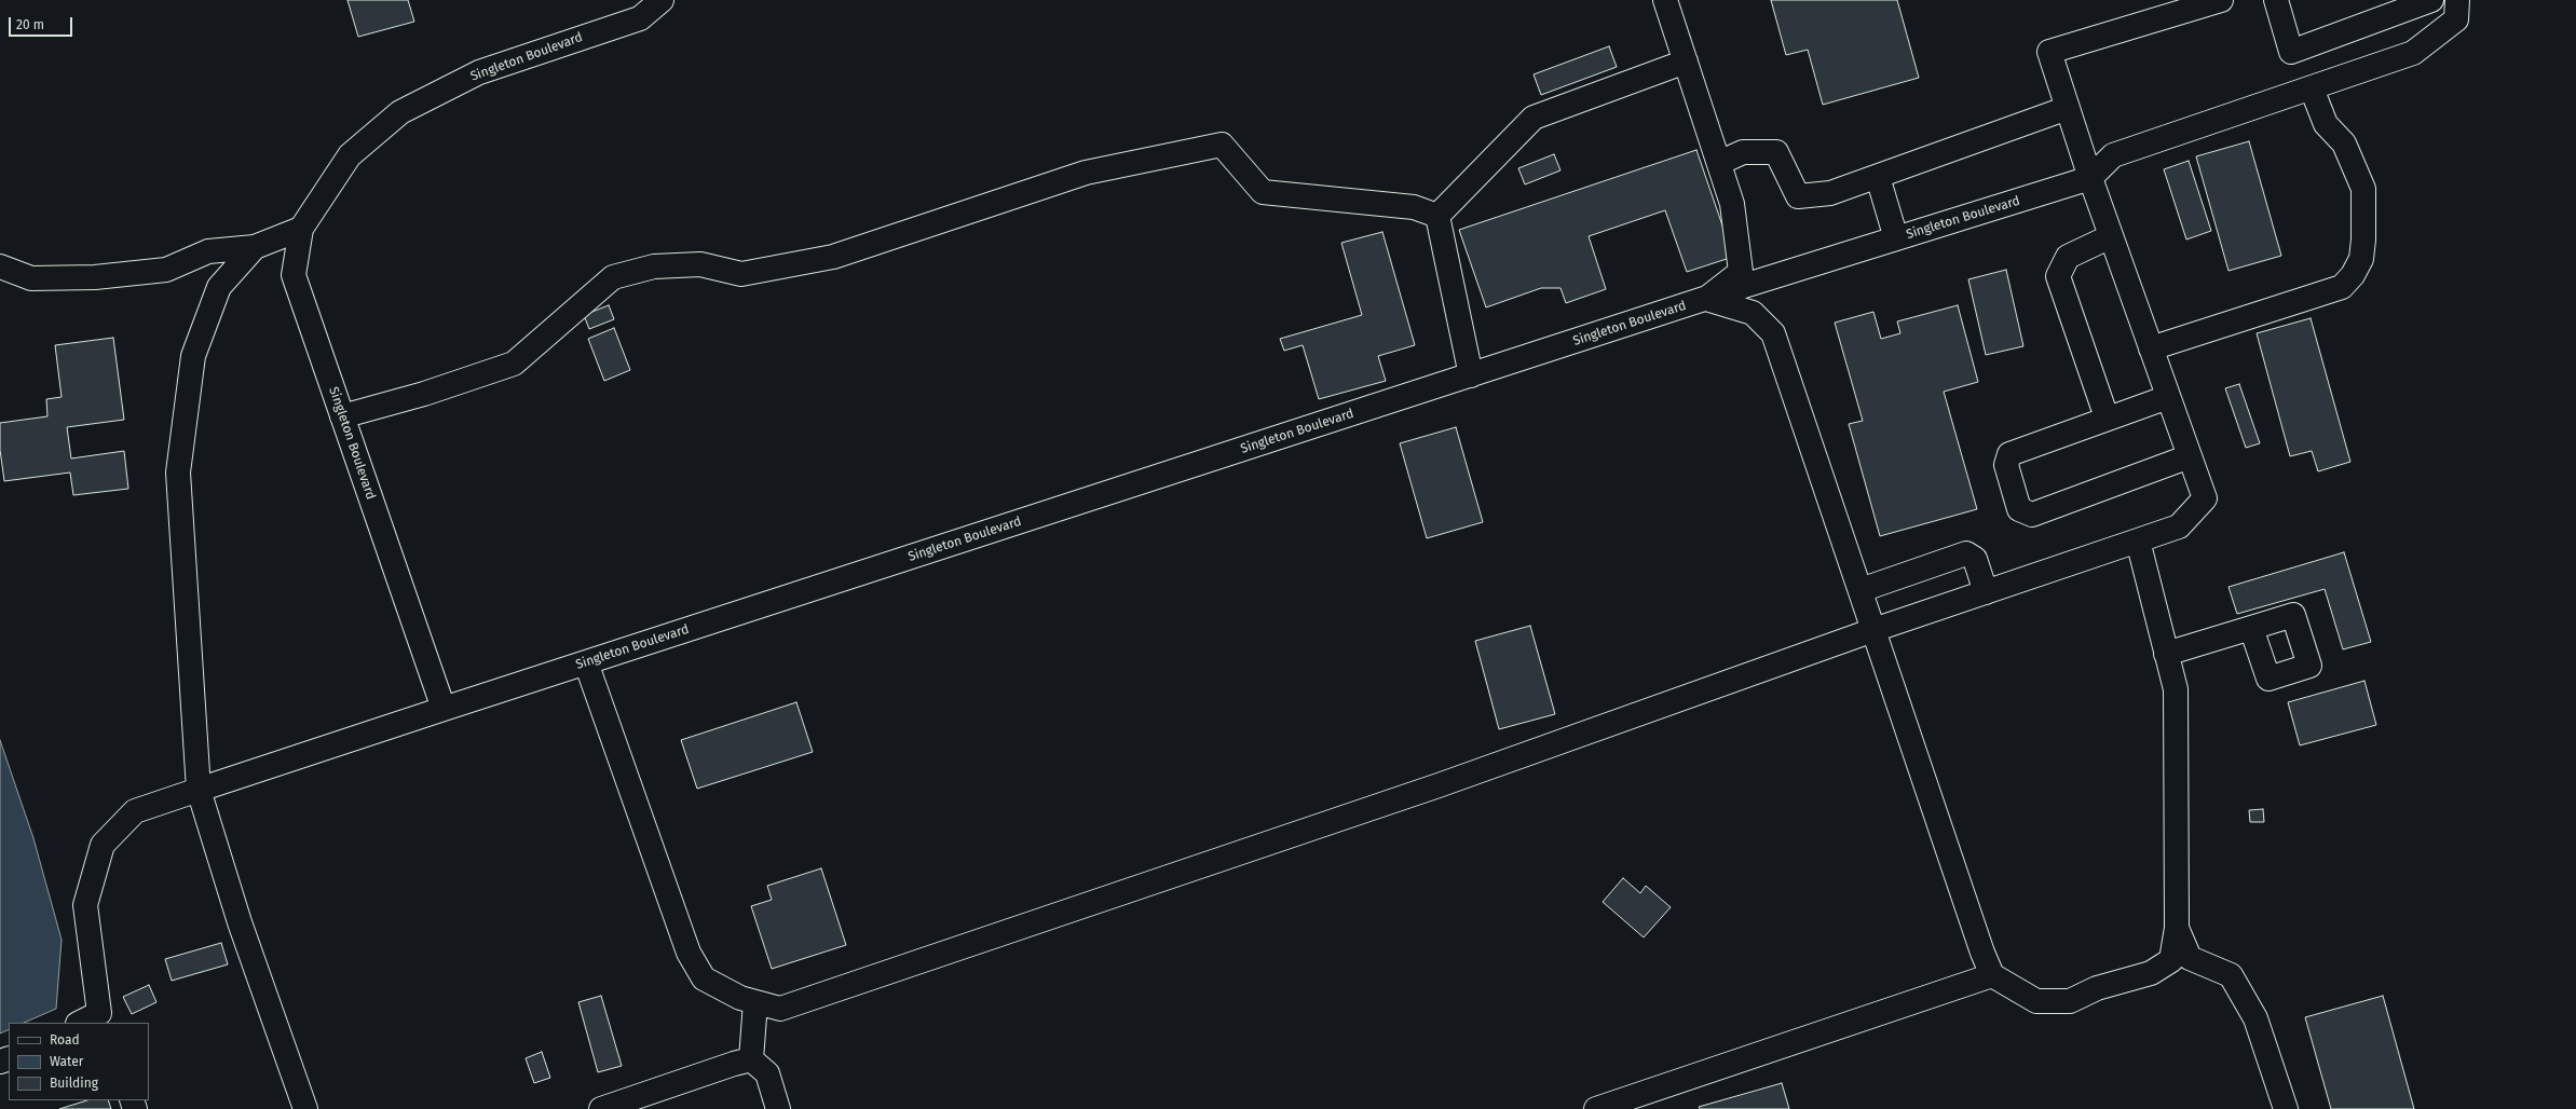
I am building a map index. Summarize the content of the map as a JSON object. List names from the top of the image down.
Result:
{
  "streets": {
    "lane": ["Singleton Boulevard"]
  },
  "legend": ["Road", "Water", "Building"],
  "scale_bar": "20 m"
}
